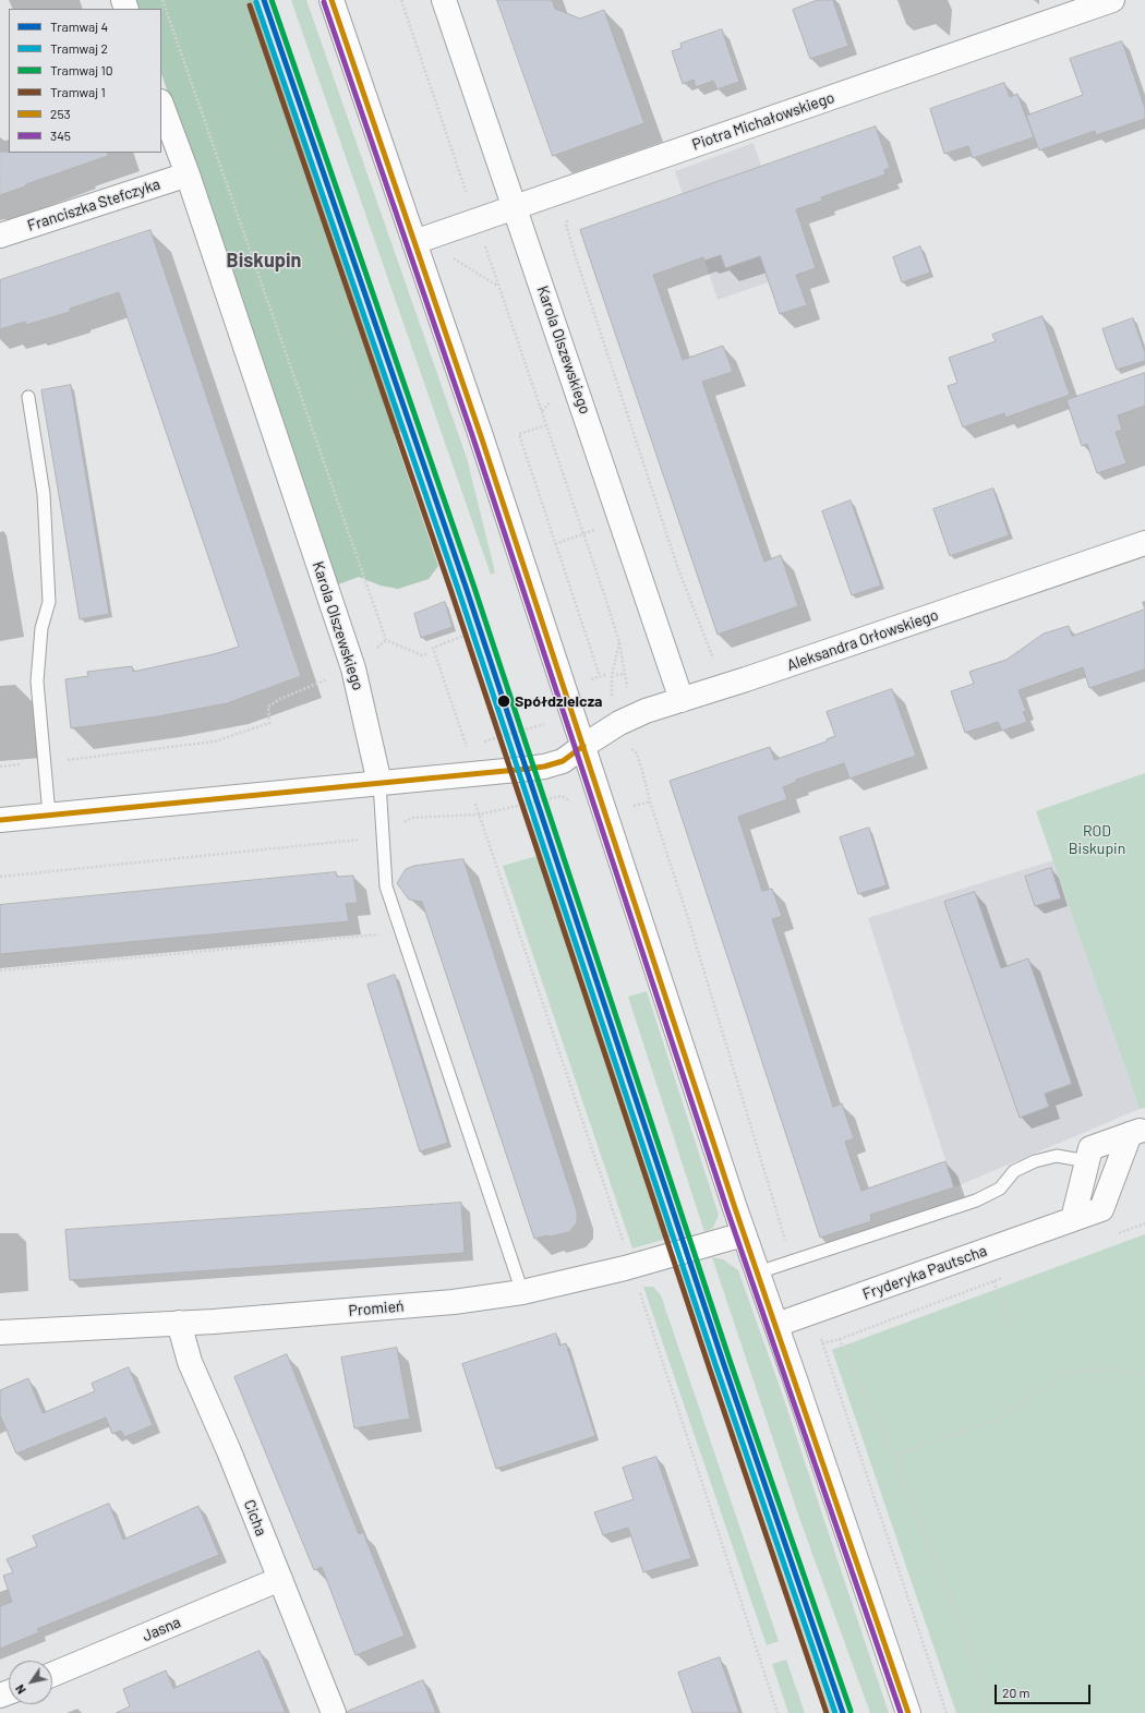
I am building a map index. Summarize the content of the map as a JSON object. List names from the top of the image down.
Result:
{
  "streets": {
    "street": [
      "Piotra Michałowskiego",
      "Franciszka Stefczyka",
      "Karola Olszewskiego",
      "Aleksandra Orłowskiego",
      "Fryderyka Pautscha",
      "Promień",
      "Cicha",
      "Jasna"
    ]
  },
  "crossings": [
    ["Piotra Michałowskiego", "Karola Olszewskiego"],
    ["Franciszka Stefczyka", "Karola Olszewskiego"],
    ["Karola Olszewskiego", "Aleksandra Orłowskiego"],
    ["Promień", "Cicha"],
    ["Cicha", "Jasna"]
  ],
  "districts": ["Biskupin"],
  "parks": ["ROD Biskupin"],
  "places": ["Spółdzielcza"],
  "lines": [
    "tram line 4",
    "tram line 10",
    "transit line 253",
    "tram line 2",
    "transit line 345",
    "tram line 1"
  ],
  "legend": [
    "Tramwaj 4",
    "Tramwaj 2",
    "Tramwaj 10",
    "Tramwaj 1",
    "253",
    "345"
  ],
  "scale_bar": "20 m",
  "north": "bottom left"
}
